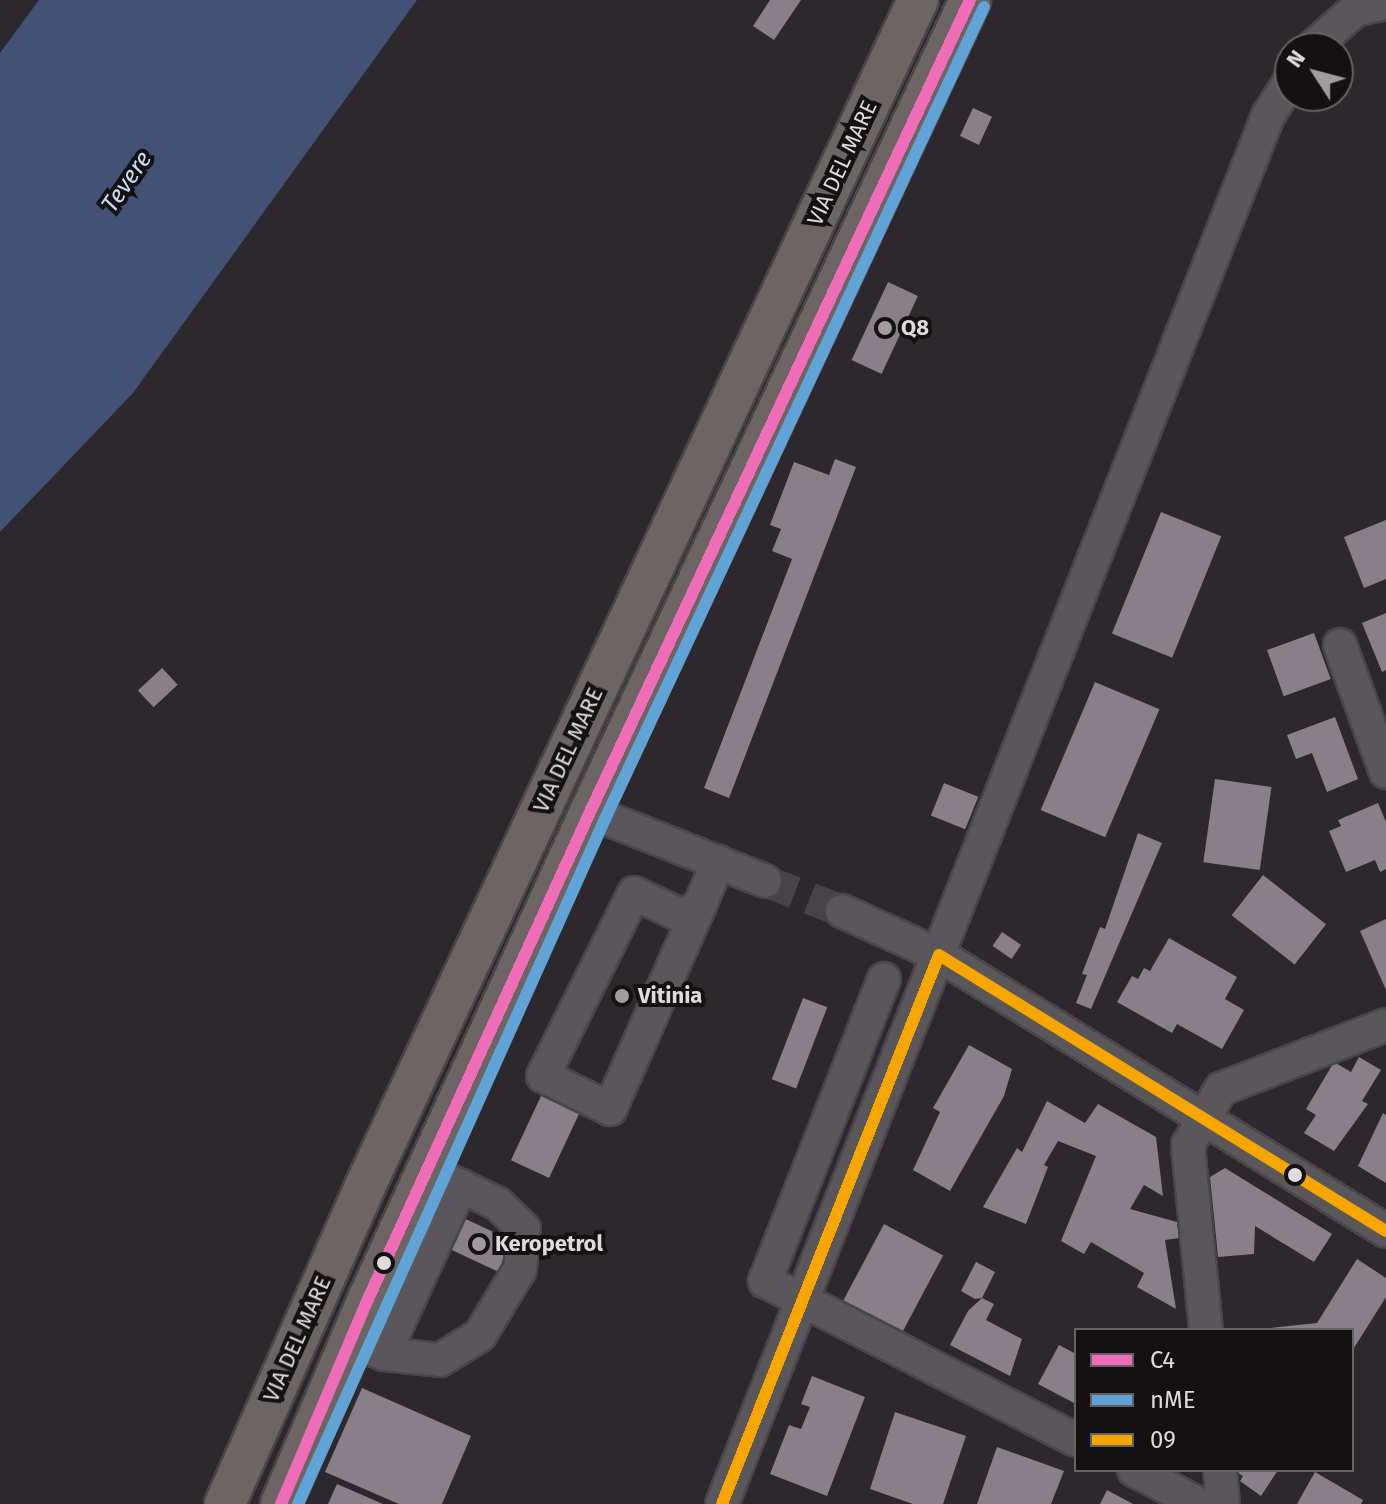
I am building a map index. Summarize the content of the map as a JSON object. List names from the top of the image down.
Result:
{
  "streets": {
    "main road": ["VIA DEL MARE"]
  },
  "water": ["Tevere"],
  "places": ["Q8", "Vitinia", "Keropetrol"],
  "lines": ["transit line C4", "transit line nME", "transit line 09"],
  "legend": ["C4", "nME", "09"],
  "north": "top left"
}
